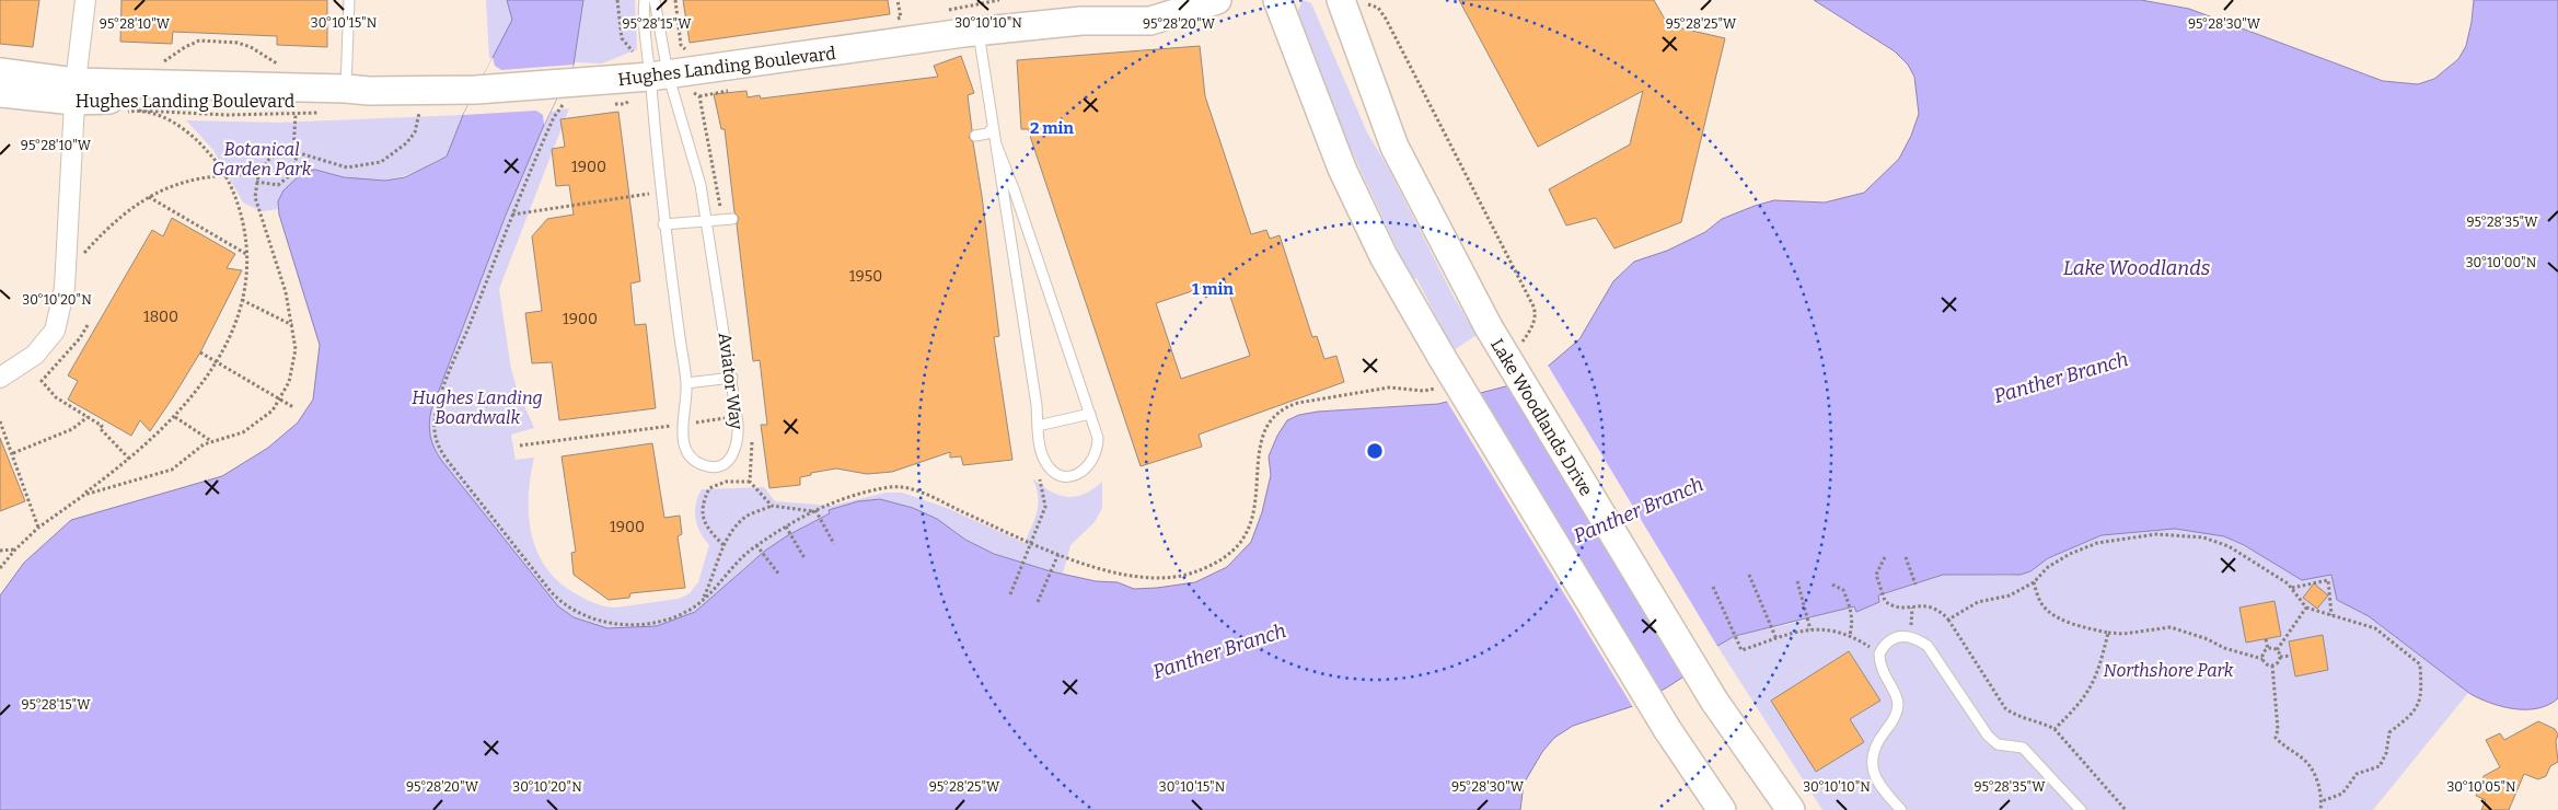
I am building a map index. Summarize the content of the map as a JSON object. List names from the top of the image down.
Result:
{
  "streets": {
    "main road": ["Hughes Landing Boulevard", "Lake Woodlands Drive"],
    "lane": ["Aviator Way"]
  },
  "crossings": [
    ["Hughes Landing Boulevard", "Aviator Way"]
  ],
  "water": ["Lake Woodlands", "Panther Branch"],
  "parks": ["Botanical Garden Park", "Hughes Landing Boardwalk", "Northshore Park"],
  "house_numbers": [
    "1900",
    "1950",
    "1800",
    "1900",
    "1900"
  ],
  "coordinates": [
    "30°10'15\"N",
    "30°10'10\"N",
    "95°28'10\"W",
    "95°28'15\"W",
    "95°28'20\"W",
    "95°28'25\"W",
    "95°28'30\"W",
    "95°28'35\"W",
    "30°10'00\"N",
    "30°10'20\"N",
    "30°10'05\"N"
  ],
  "rings": ["2 min", "1 min"]
}
